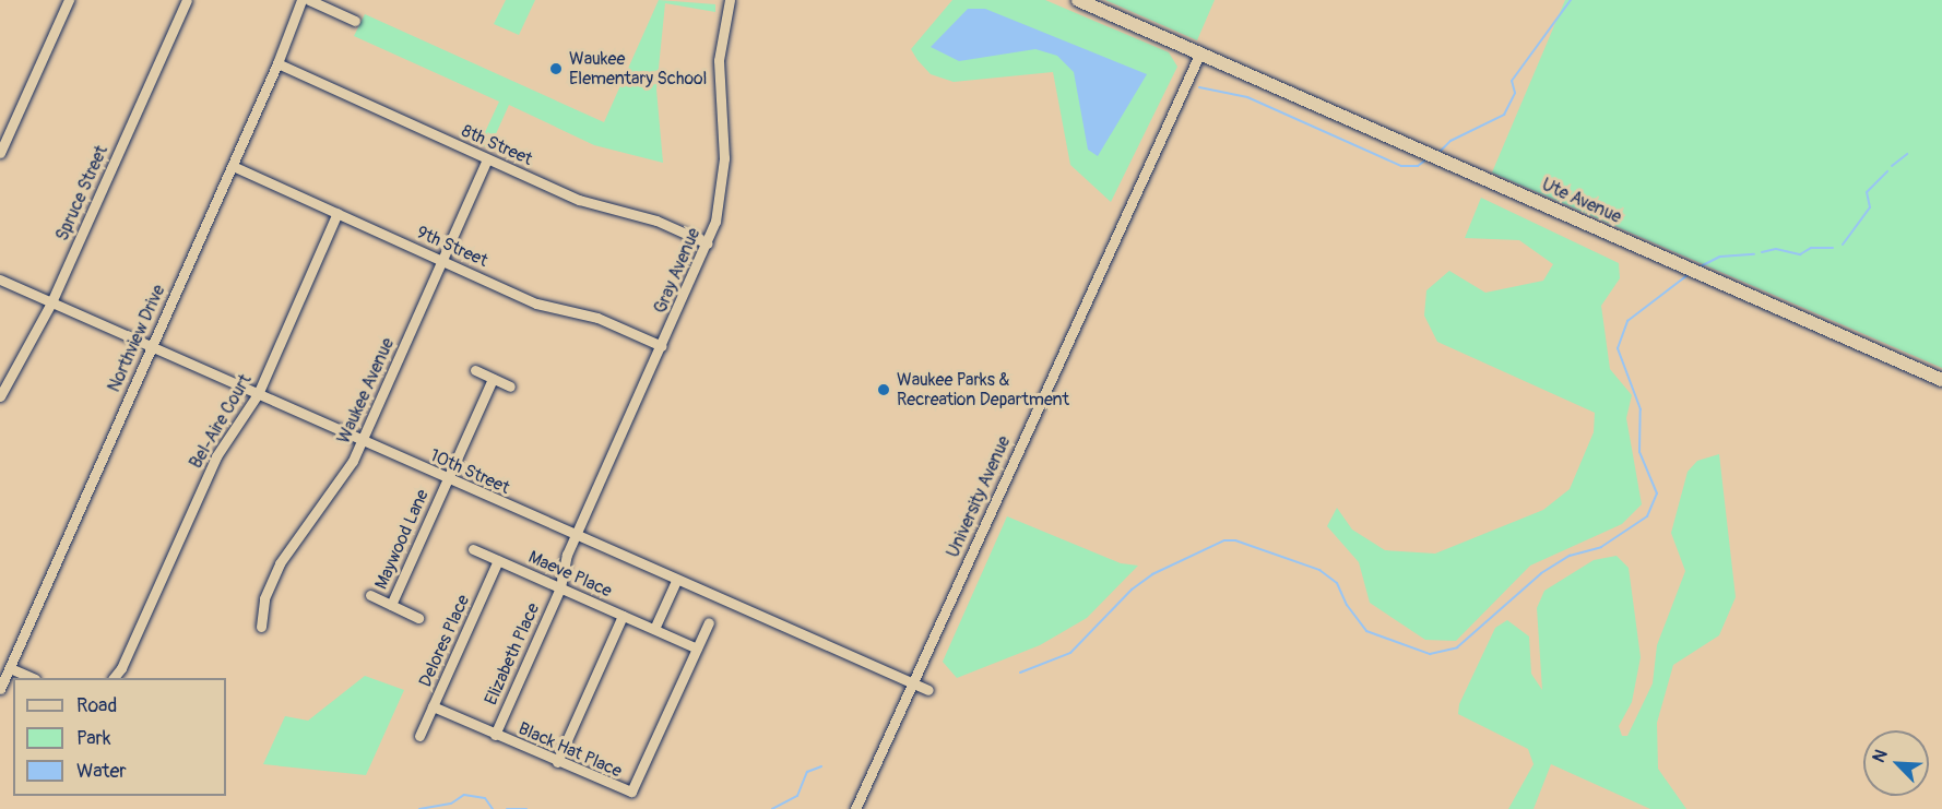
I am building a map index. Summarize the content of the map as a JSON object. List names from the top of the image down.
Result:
{
  "streets": {
    "main road": ["Ute Avenue"],
    "street": [
      "8th Street",
      "Spruce Street",
      "9th Street",
      "Gray Avenue",
      "Northview Drive",
      "Waukee Avenue",
      "Bel-Aire Court",
      "10th Street",
      "University Avenue",
      "Maywood Lane",
      "Maeve Place",
      "Delores Place",
      "Elizabeth Place",
      "Black Hat Place"
    ]
  },
  "crossings": [
    ["8th Street", "Gray Avenue"],
    ["8th Street", "Northview Drive"],
    ["8th Street", "Waukee Avenue"],
    ["Spruce Street", "10th Street"],
    ["Ute Avenue", "University Avenue"],
    ["9th Street", "Gray Avenue"],
    ["9th Street", "Northview Drive"],
    ["9th Street", "Waukee Avenue"],
    ["9th Street", "Bel-Aire Court"],
    ["Gray Avenue", "10th Street"],
    ["Gray Avenue", "Elizabeth Place"],
    ["Northview Drive", "10th Street"],
    ["Waukee Avenue", "10th Street"],
    ["Bel-Aire Court", "10th Street"],
    ["10th Street", "University Avenue"],
    ["10th Street", "Maywood Lane"],
    ["10th Street", "Elizabeth Place"],
    ["Maeve Place", "Delores Place"],
    ["Maeve Place", "Elizabeth Place"],
    ["Maeve Place", "Black Hat Place"],
    ["Delores Place", "Black Hat Place"],
    ["Elizabeth Place", "Black Hat Place"]
  ],
  "places": ["Waukee Elementary School", "Waukee Parks & Recreation Department"],
  "legend": ["Road", "Park", "Water"],
  "north": "top left"
}
